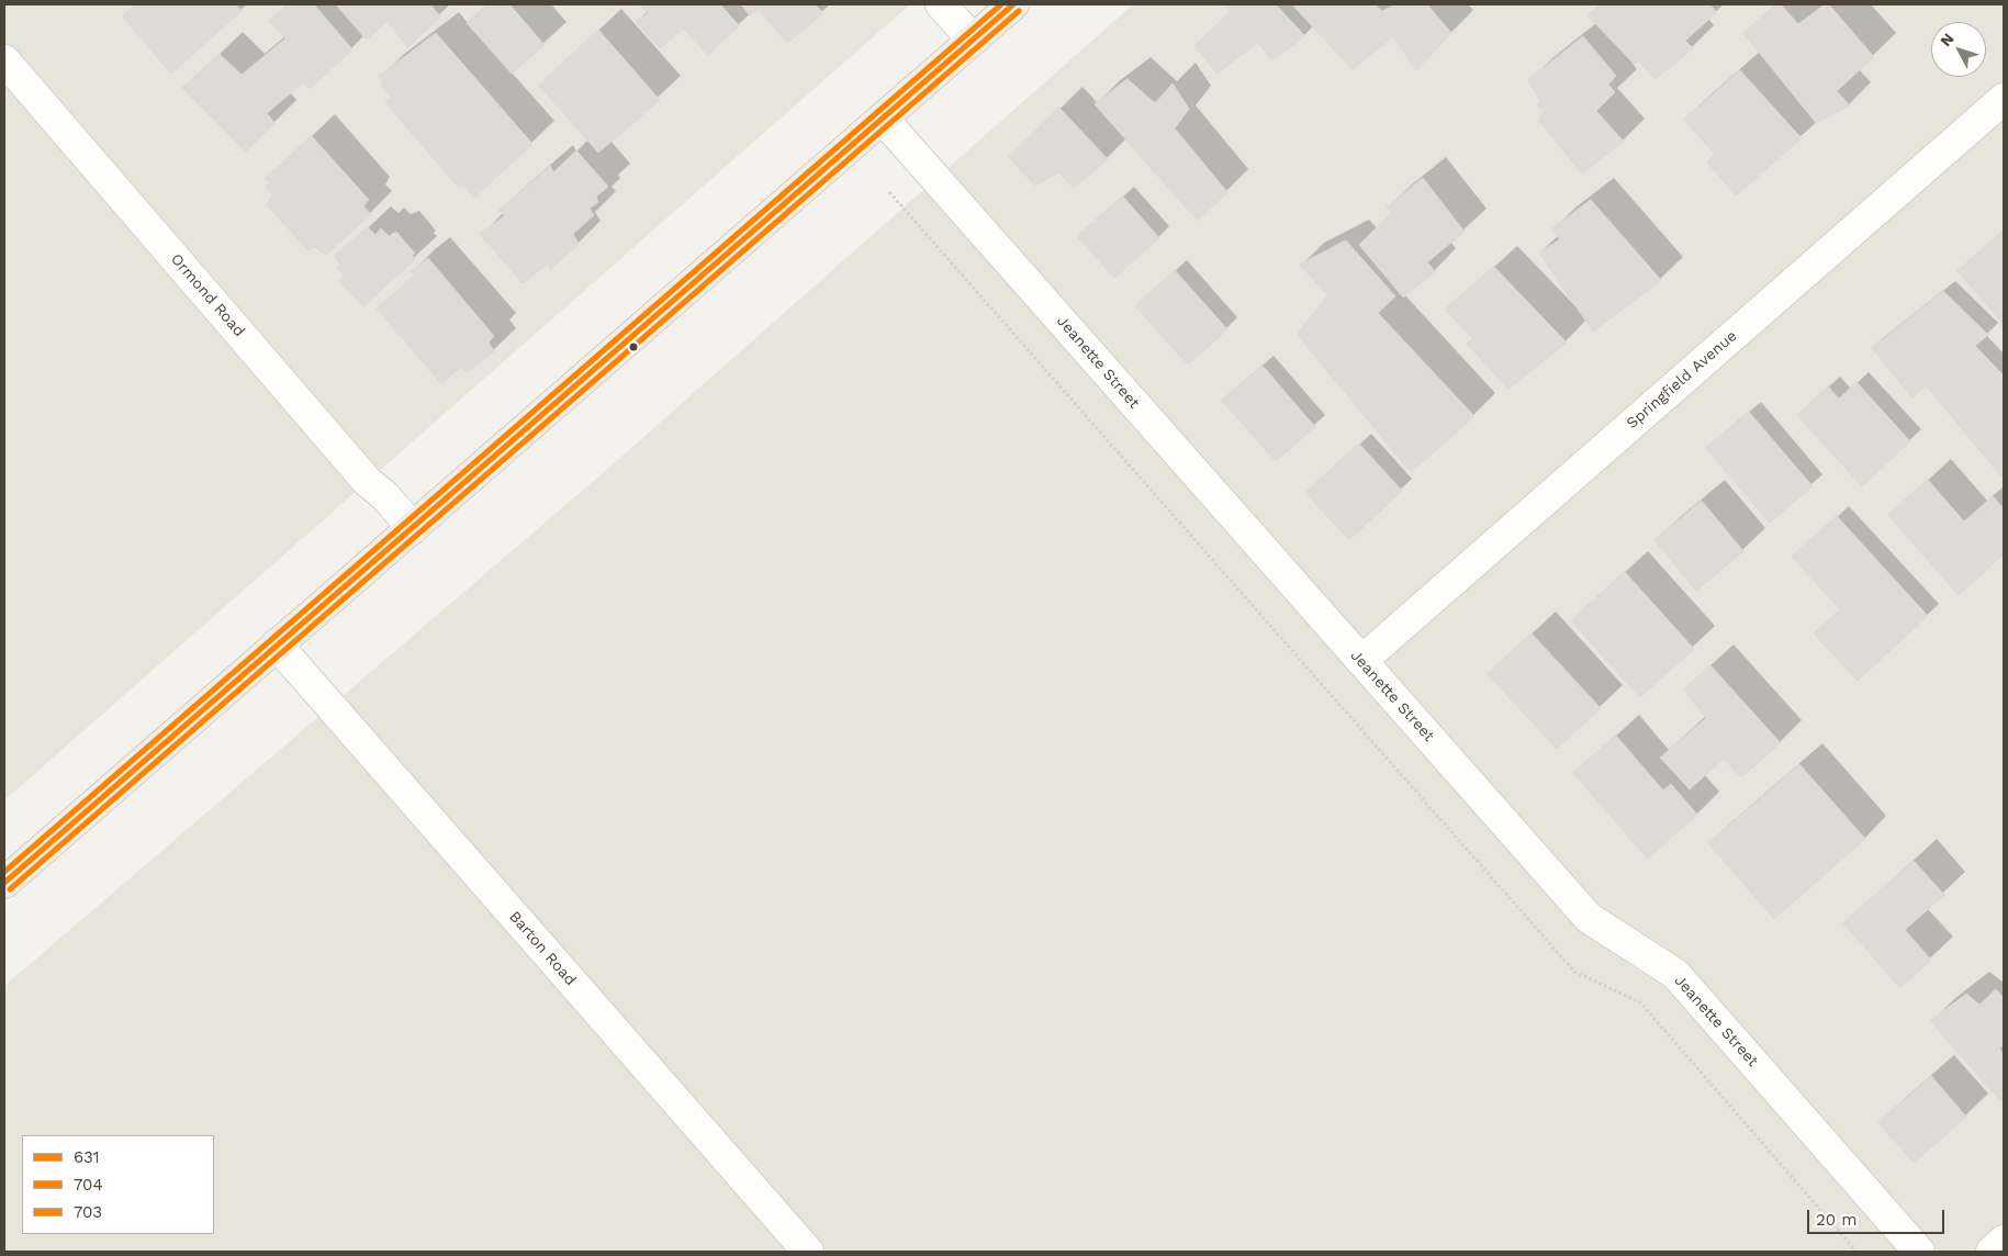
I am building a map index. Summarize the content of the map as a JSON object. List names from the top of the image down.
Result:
{
  "streets": {
    "street": [
      "Ormond Road",
      "Jeanette Street",
      "Springfield Avenue",
      "Barton Road"
    ]
  },
  "crossings": [
    ["Jeanette Street", "Springfield Avenue"]
  ],
  "lines": ["transit line 631", "transit line 703", "transit line 704"],
  "legend": ["631", "704", "703"],
  "scale_bar": "20 m",
  "north": "top left"
}
